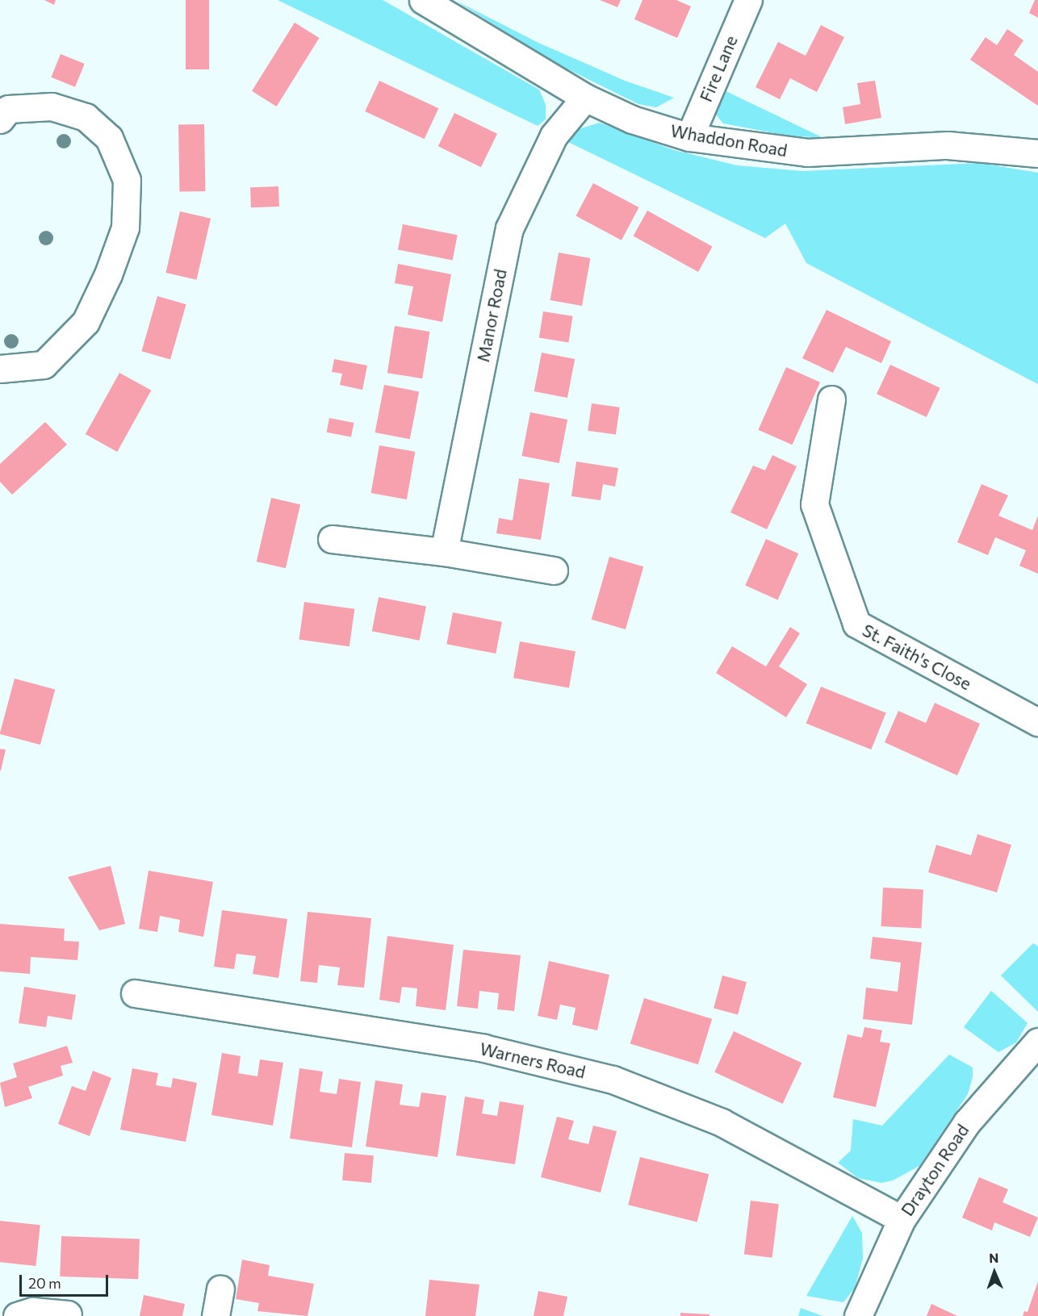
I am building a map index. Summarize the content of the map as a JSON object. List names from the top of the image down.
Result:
{
  "streets": {
    "street": [
      "Fire Lane",
      "Whaddon Road",
      "Manor Road",
      "St. Faith's Close",
      "Warners Road",
      "Drayton Road"
    ]
  },
  "crossings": [
    ["Fire Lane", "Whaddon Road"],
    ["Whaddon Road", "Manor Road"],
    ["Warners Road", "Drayton Road"]
  ],
  "scale_bar": "20 m",
  "north": "top"
}
